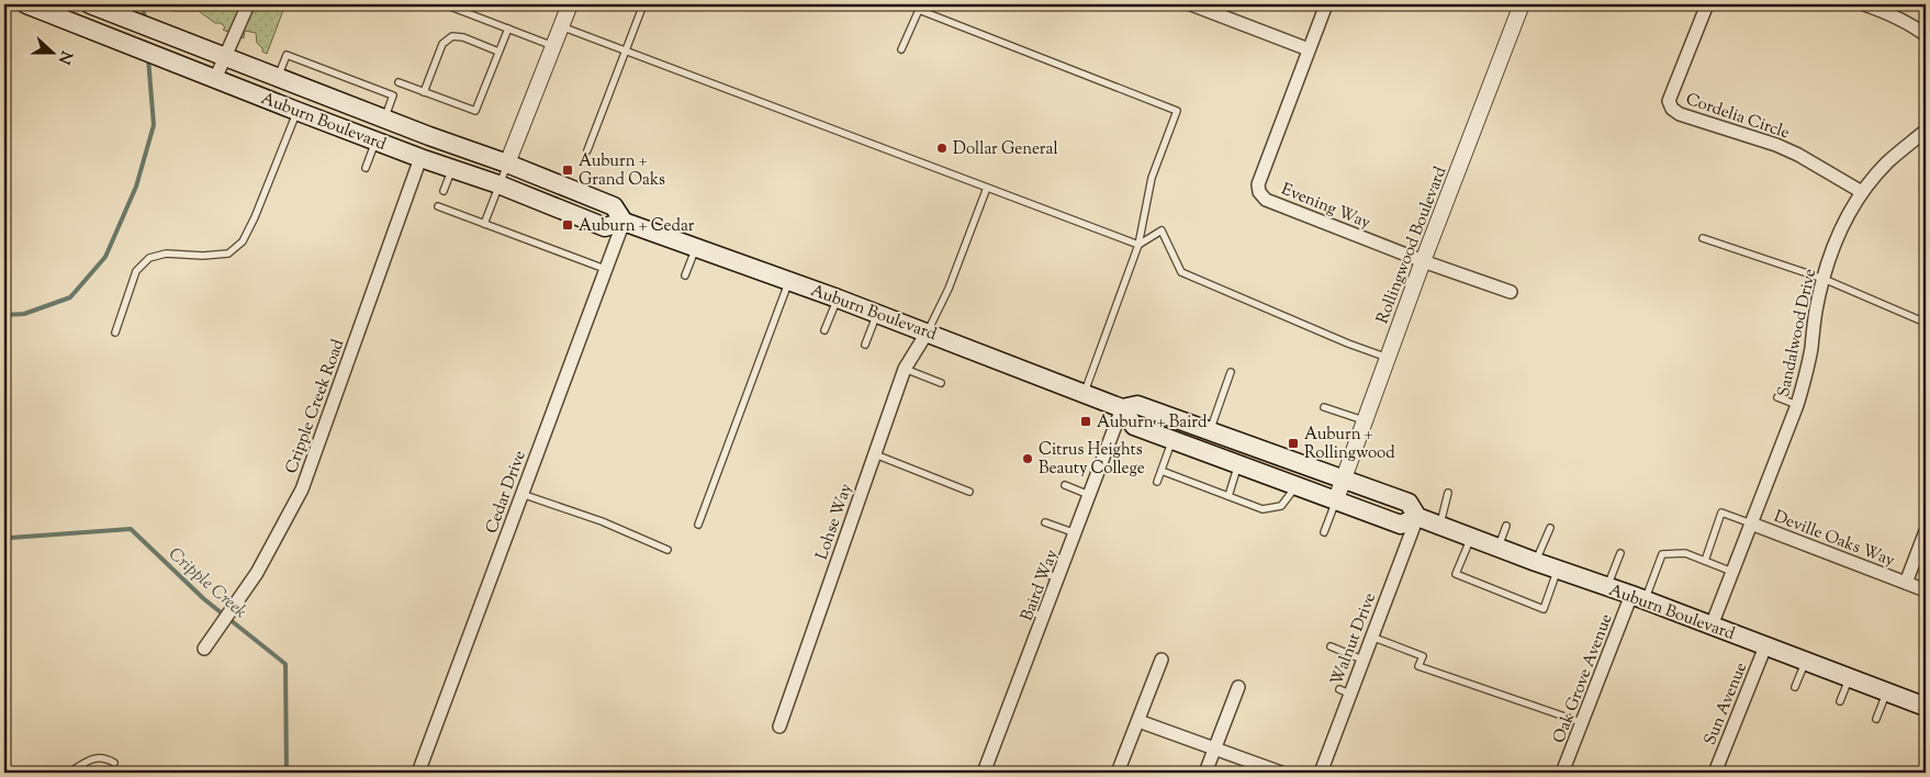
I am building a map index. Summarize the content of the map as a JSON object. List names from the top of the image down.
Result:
{
  "streets": {
    "main road": ["Auburn Boulevard"],
    "street": [
      "Cordelia Circle",
      "Evening Way",
      "Rollingwood Boulevard",
      "Sandalwood Drive",
      "Cripple Creek Road",
      "Cedar Drive",
      "Lohse Way",
      "Deville Oaks Way",
      "Baird Way",
      "Walnut Drive",
      "Oak Grove Avenue",
      "Sun Avenue"
    ]
  },
  "crossings": [
    ["Cordelia Circle", "Sandalwood Drive"],
    ["Auburn Boulevard", "Rollingwood Boulevard"],
    ["Auburn Boulevard", "Sandalwood Drive"],
    ["Auburn Boulevard", "Cripple Creek Road"],
    ["Auburn Boulevard", "Cedar Drive"],
    ["Auburn Boulevard", "Lohse Way"],
    ["Auburn Boulevard", "Baird Way"],
    ["Auburn Boulevard", "Walnut Drive"],
    ["Auburn Boulevard", "Oak Grove Avenue"],
    ["Auburn Boulevard", "Sun Avenue"],
    ["Evening Way", "Rollingwood Boulevard"],
    ["Sandalwood Drive", "Deville Oaks Way"]
  ],
  "water": ["Cripple Creek"],
  "places": {
    "other": ["Dollar General", "Citrus Heights Beauty College"],
    "transit": [
      "Auburn + Grand Oaks",
      "Auburn + Cedar",
      "Auburn + Baird",
      "Auburn + Rollingwood"
    ]
  },
  "north": "right"
}
